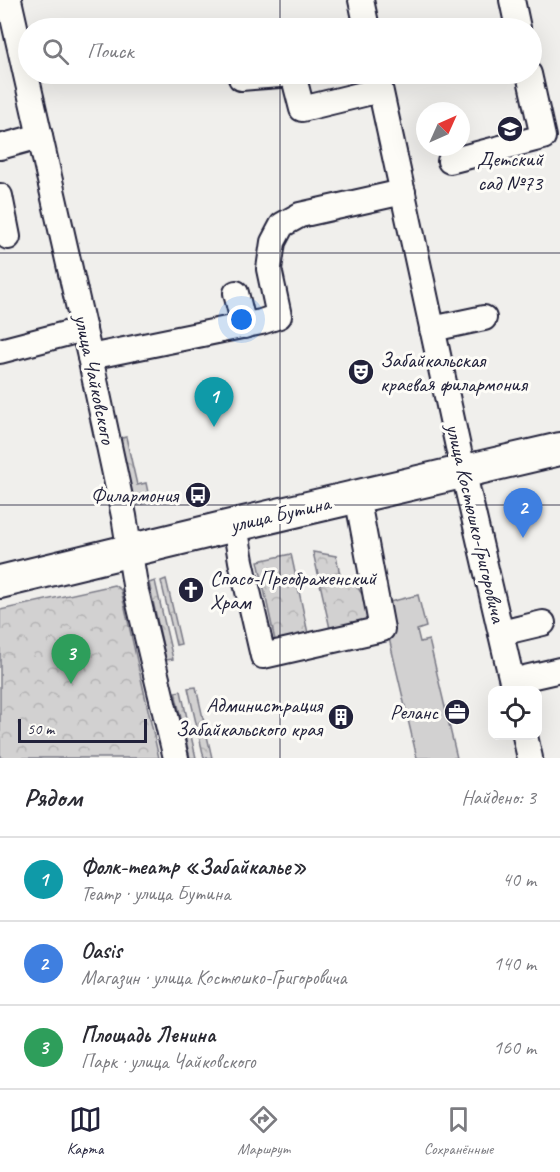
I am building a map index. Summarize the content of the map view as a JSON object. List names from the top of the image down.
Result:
{
  "streets": {
    "main road": ["улица Бутина"],
    "street": ["улица Чайковского", "улица Костюшко-Григоровича"]
  },
  "crossings": [
    ["улица Чайковского", "улица Бутина"],
    ["улица Бутина", "улица Костюшко-Григоровича"]
  ],
  "places": {
    "school or university": ["Детский сад №73"],
    "theatre": ["Забайкальская краевая филармония"],
    "bus stop": ["Филармония"],
    "church": ["Спасо-Преображенский Храм"],
    "office": ["Реланс"],
    "building": ["Администрация Забайкальского края"]
  },
  "scale_bar": "50 m",
  "north": "top right",
  "page": {
    "search": "Поиск",
    "pins": ["1", "2", "3"],
    "scale": "50 m",
    "heading": ["Рядом", "Найдено: 3"],
    "list": [
      {
        "mark": "1",
        "name": "Фолк-театр «Забайкалье»",
        "note": "Театр · улица Бутина",
        "value": "40 m"
      },
      {
        "mark": "2",
        "name": "Oasis",
        "note": "Магазин · улица Костюшко-Григоровича",
        "value": "140 m"
      },
      {
        "mark": "3",
        "name": "Площадь Ленина",
        "note": "Парк · улица Чайковского",
        "value": "160 m"
      }
    ],
    "nav": ["Карта", "Маршрут", "Сохранённые"]
  }
}
